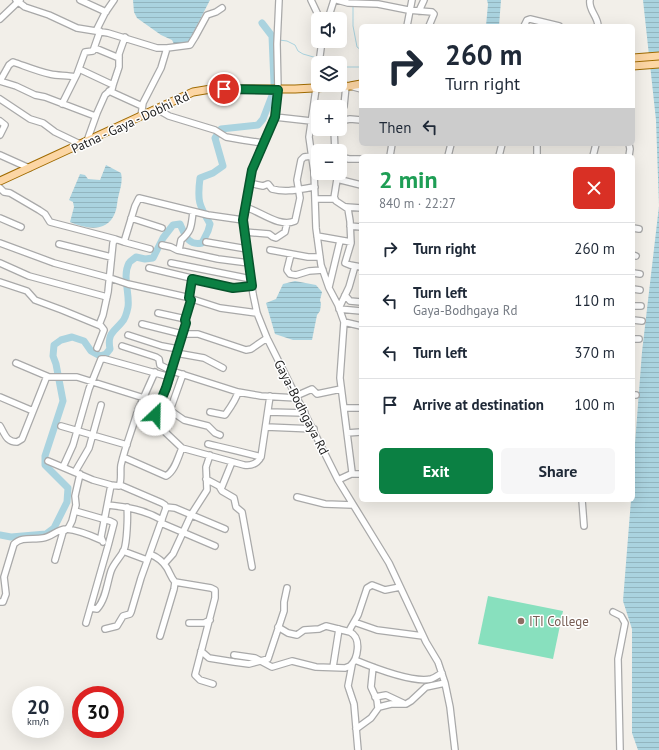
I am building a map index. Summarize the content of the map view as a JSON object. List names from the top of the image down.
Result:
{
  "streets": {
    "main road": ["Patna - Gaya - Dobhi Rd"],
    "street": ["Gaya-Bodhgaya Rd"]
  },
  "crossings": [
    ["Patna - Gaya - Dobhi Rd", "Gaya-Bodhgaya Rd"]
  ],
  "places": ["ITI College"],
  "page": {
    "map_buttons": ["+", "−"],
    "turn": ["260 m", "Turn right"],
    "then": "Then",
    "heading": ["2 min", "840 m · 22:27"],
    "list": [
      {
        "name": "Turn right",
        "value": "260 m"
      },
      {
        "name": "Turn left",
        "note": "Gaya-Bodhgaya Rd",
        "value": "110 m"
      },
      {
        "name": "Turn left",
        "value": "370 m"
      },
      {
        "name": "Arrive at destination",
        "value": "100 m"
      }
    ],
    "buttons": ["Exit", "Share"],
    "speed": "20 km/h",
    "limit": "30"
  }
}
